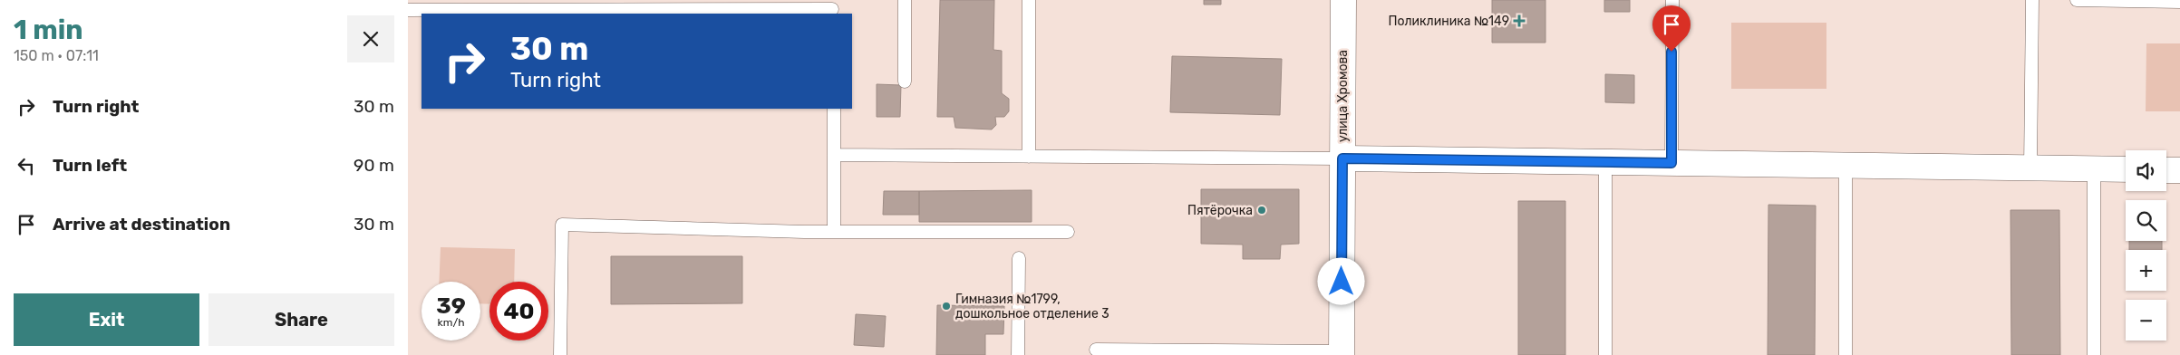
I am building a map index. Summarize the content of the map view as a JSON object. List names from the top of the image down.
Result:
{
  "streets": {
    "street": ["улица Хромова"]
  },
  "places": {
    "health": ["Поликлиника №149"],
    "other": ["Пятёрочка", "Гимназия №1799, дошкольное отделение 3"]
  },
  "page": {
    "heading": ["1 min", "150 m · 07:11"],
    "turn": ["30 m", "Turn right"],
    "list": [
      {
        "name": "Turn right",
        "value": "30 m"
      },
      {
        "name": "Turn left",
        "value": "90 m"
      },
      {
        "name": "Arrive at destination",
        "value": "30 m"
      }
    ],
    "map_buttons": ["+", "−"],
    "speed": "39 km/h",
    "limit": "40",
    "buttons": ["Exit", "Share"]
  }
}
